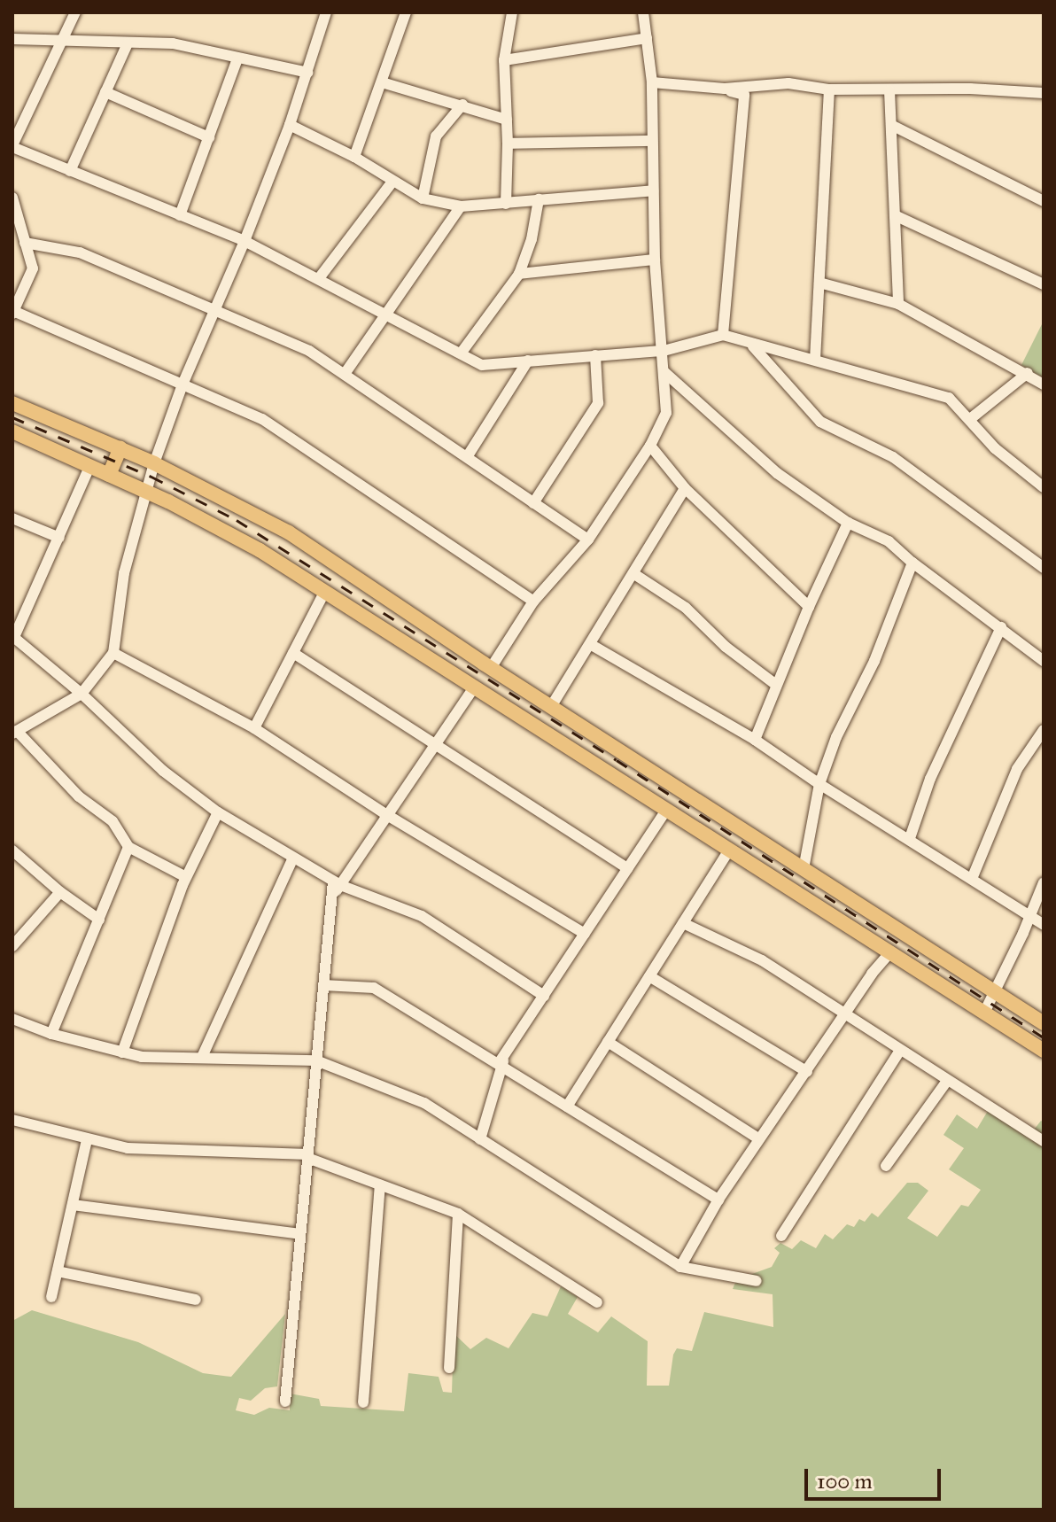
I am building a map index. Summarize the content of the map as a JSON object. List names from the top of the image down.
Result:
{
  "scale_bar": "100 m"
}
